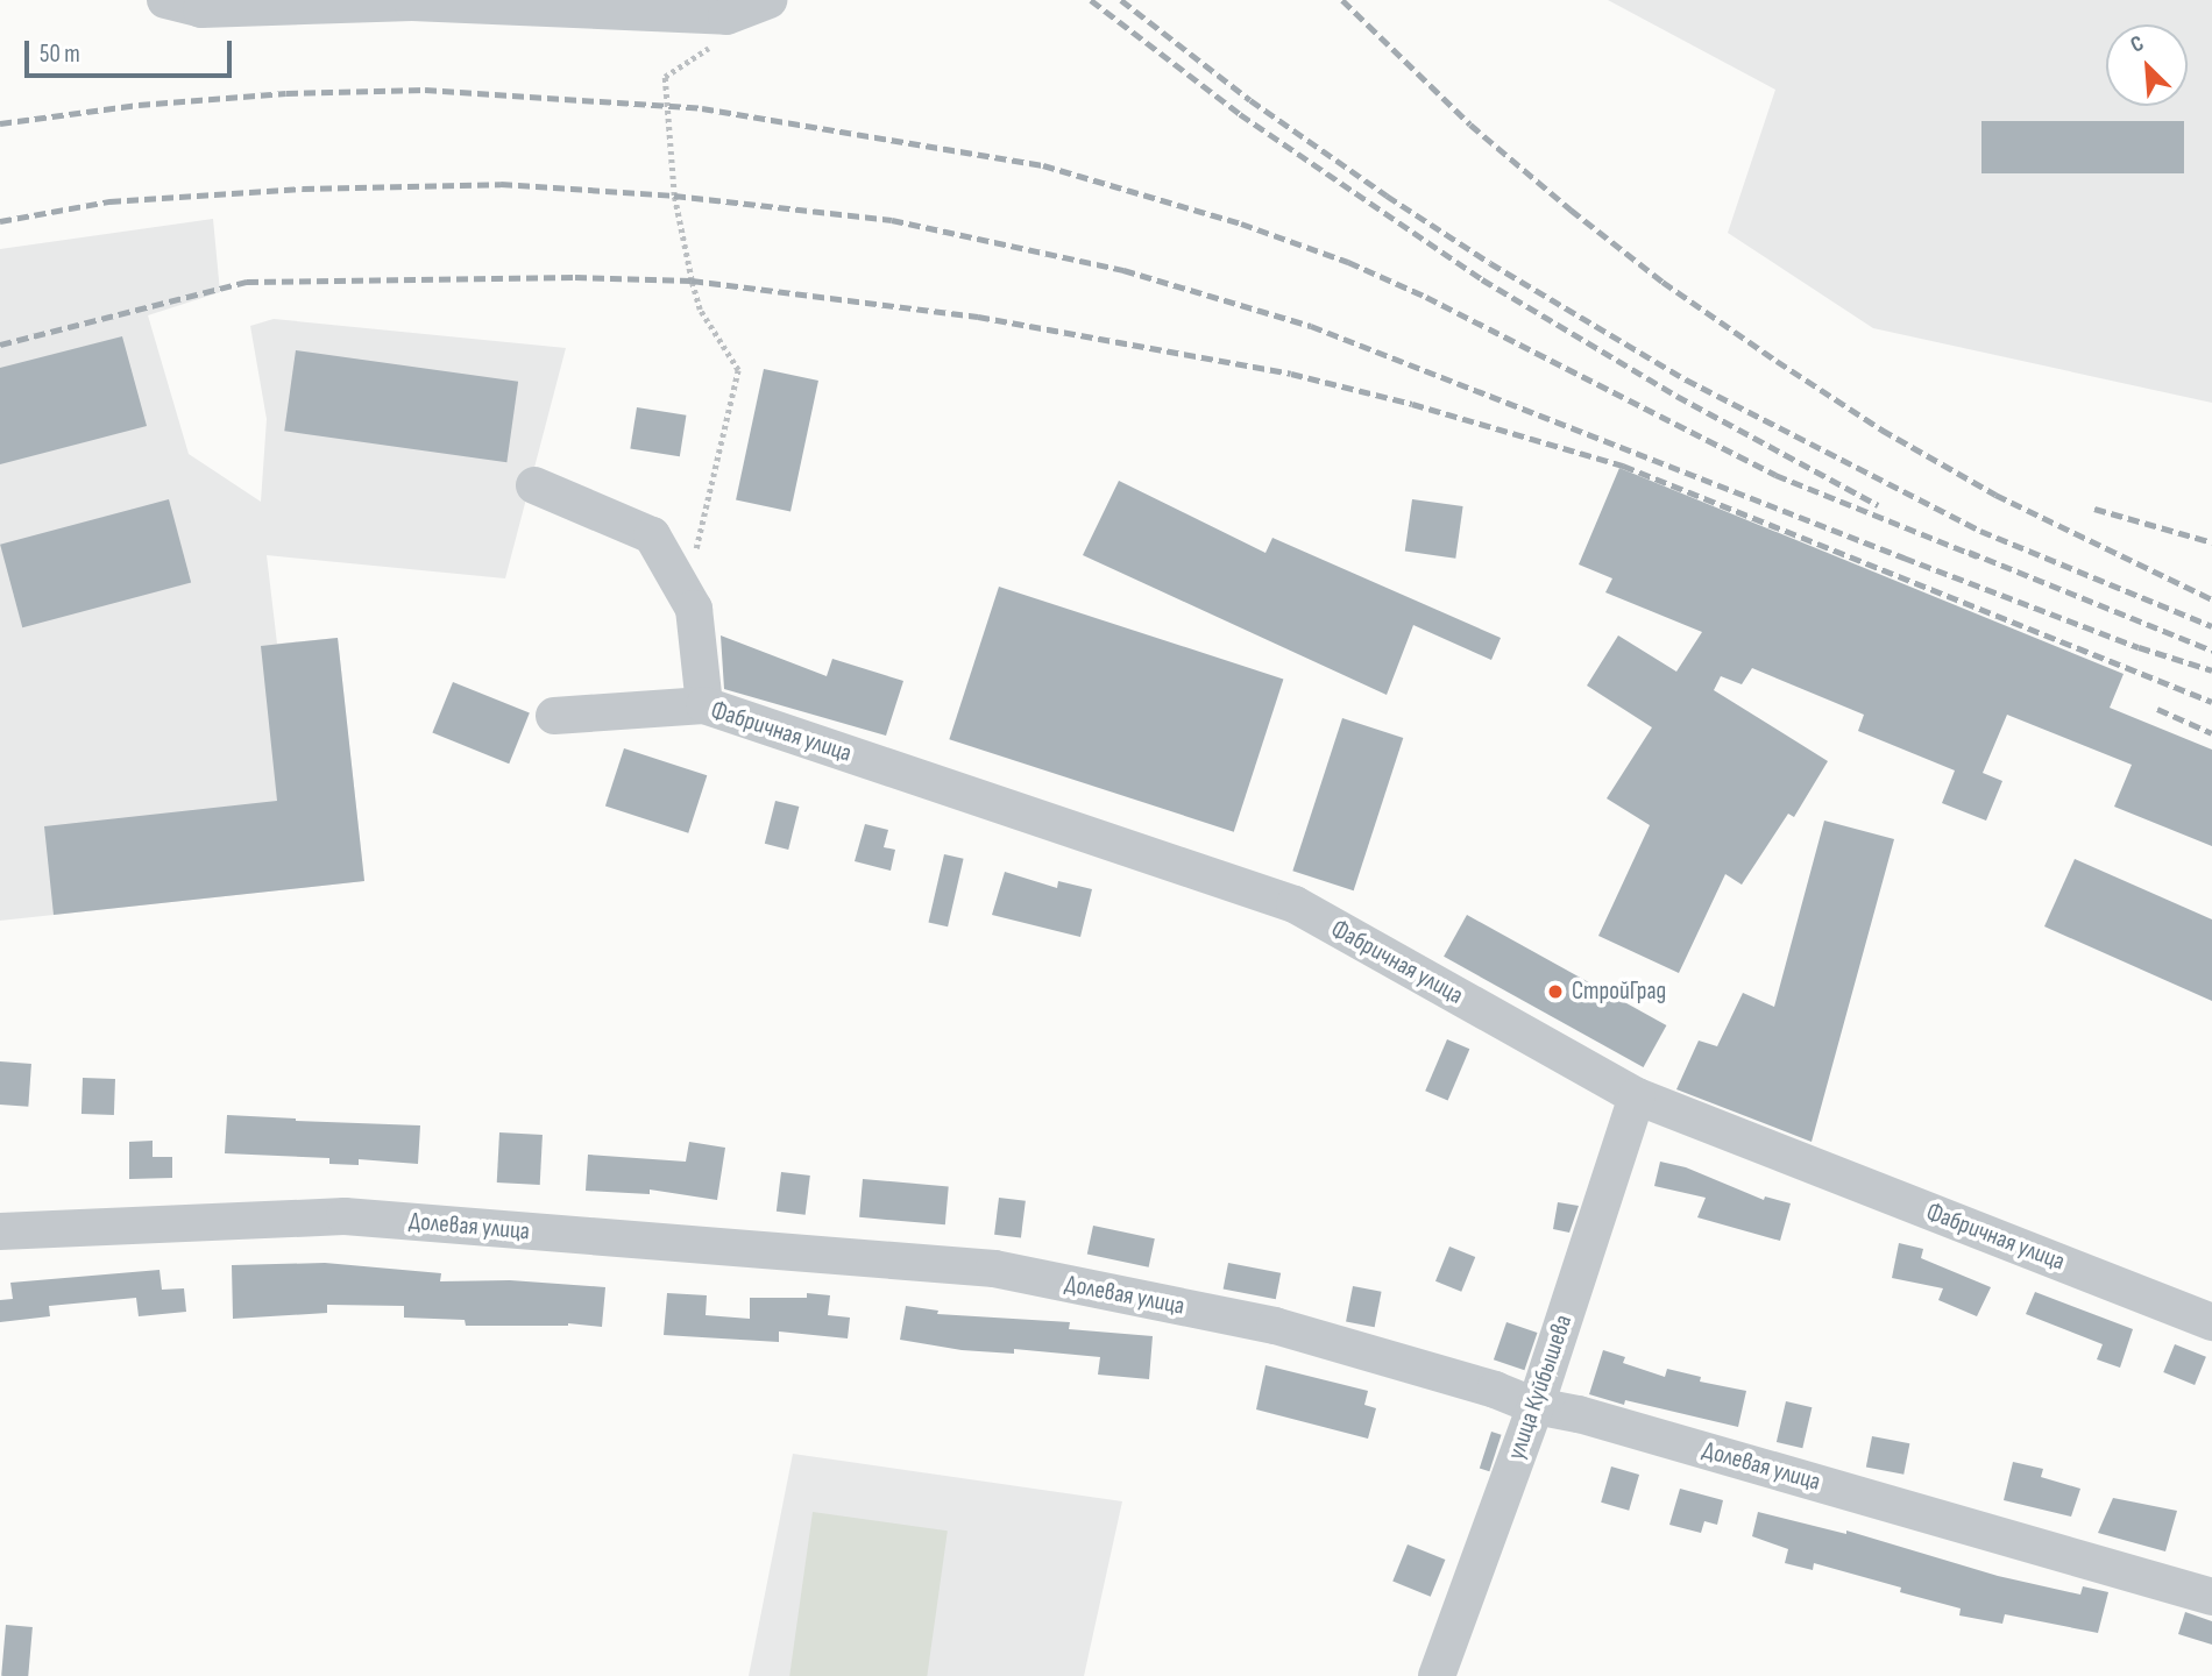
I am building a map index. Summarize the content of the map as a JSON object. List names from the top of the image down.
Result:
{
  "streets": {
    "street": ["Фабричная улица", "Долевая улица", "улица Куйбышева"]
  },
  "crossings": [
    ["Фабричная улица", "улица Куйбышева"],
    ["Долевая улица", "улица Куйбышева"]
  ],
  "places": ["СтройГрад"],
  "scale_bar": "50 m",
  "north": "top left"
}
